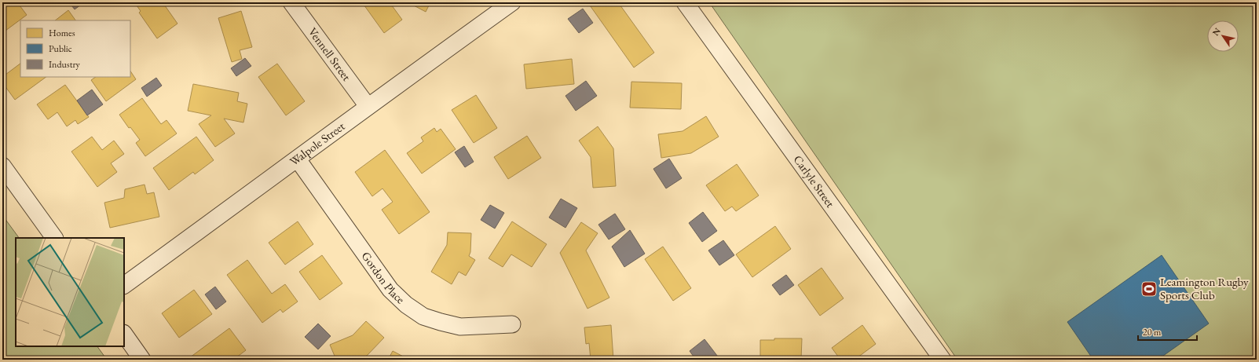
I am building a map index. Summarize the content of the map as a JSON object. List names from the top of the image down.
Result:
{
  "streets": {
    "street": [
      "Vennell Street",
      "Walpole Street",
      "Carlyle Street",
      "Gordon Place"
    ]
  },
  "crossings": [
    ["Vennell Street", "Walpole Street"],
    ["Walpole Street", "Gordon Place"]
  ],
  "places": {
    "sports": ["Leamington Rugby Sports Club"]
  },
  "legend": ["Homes", "Public", "Industry"],
  "scale_bar": "20 m",
  "north": "top left"
}
